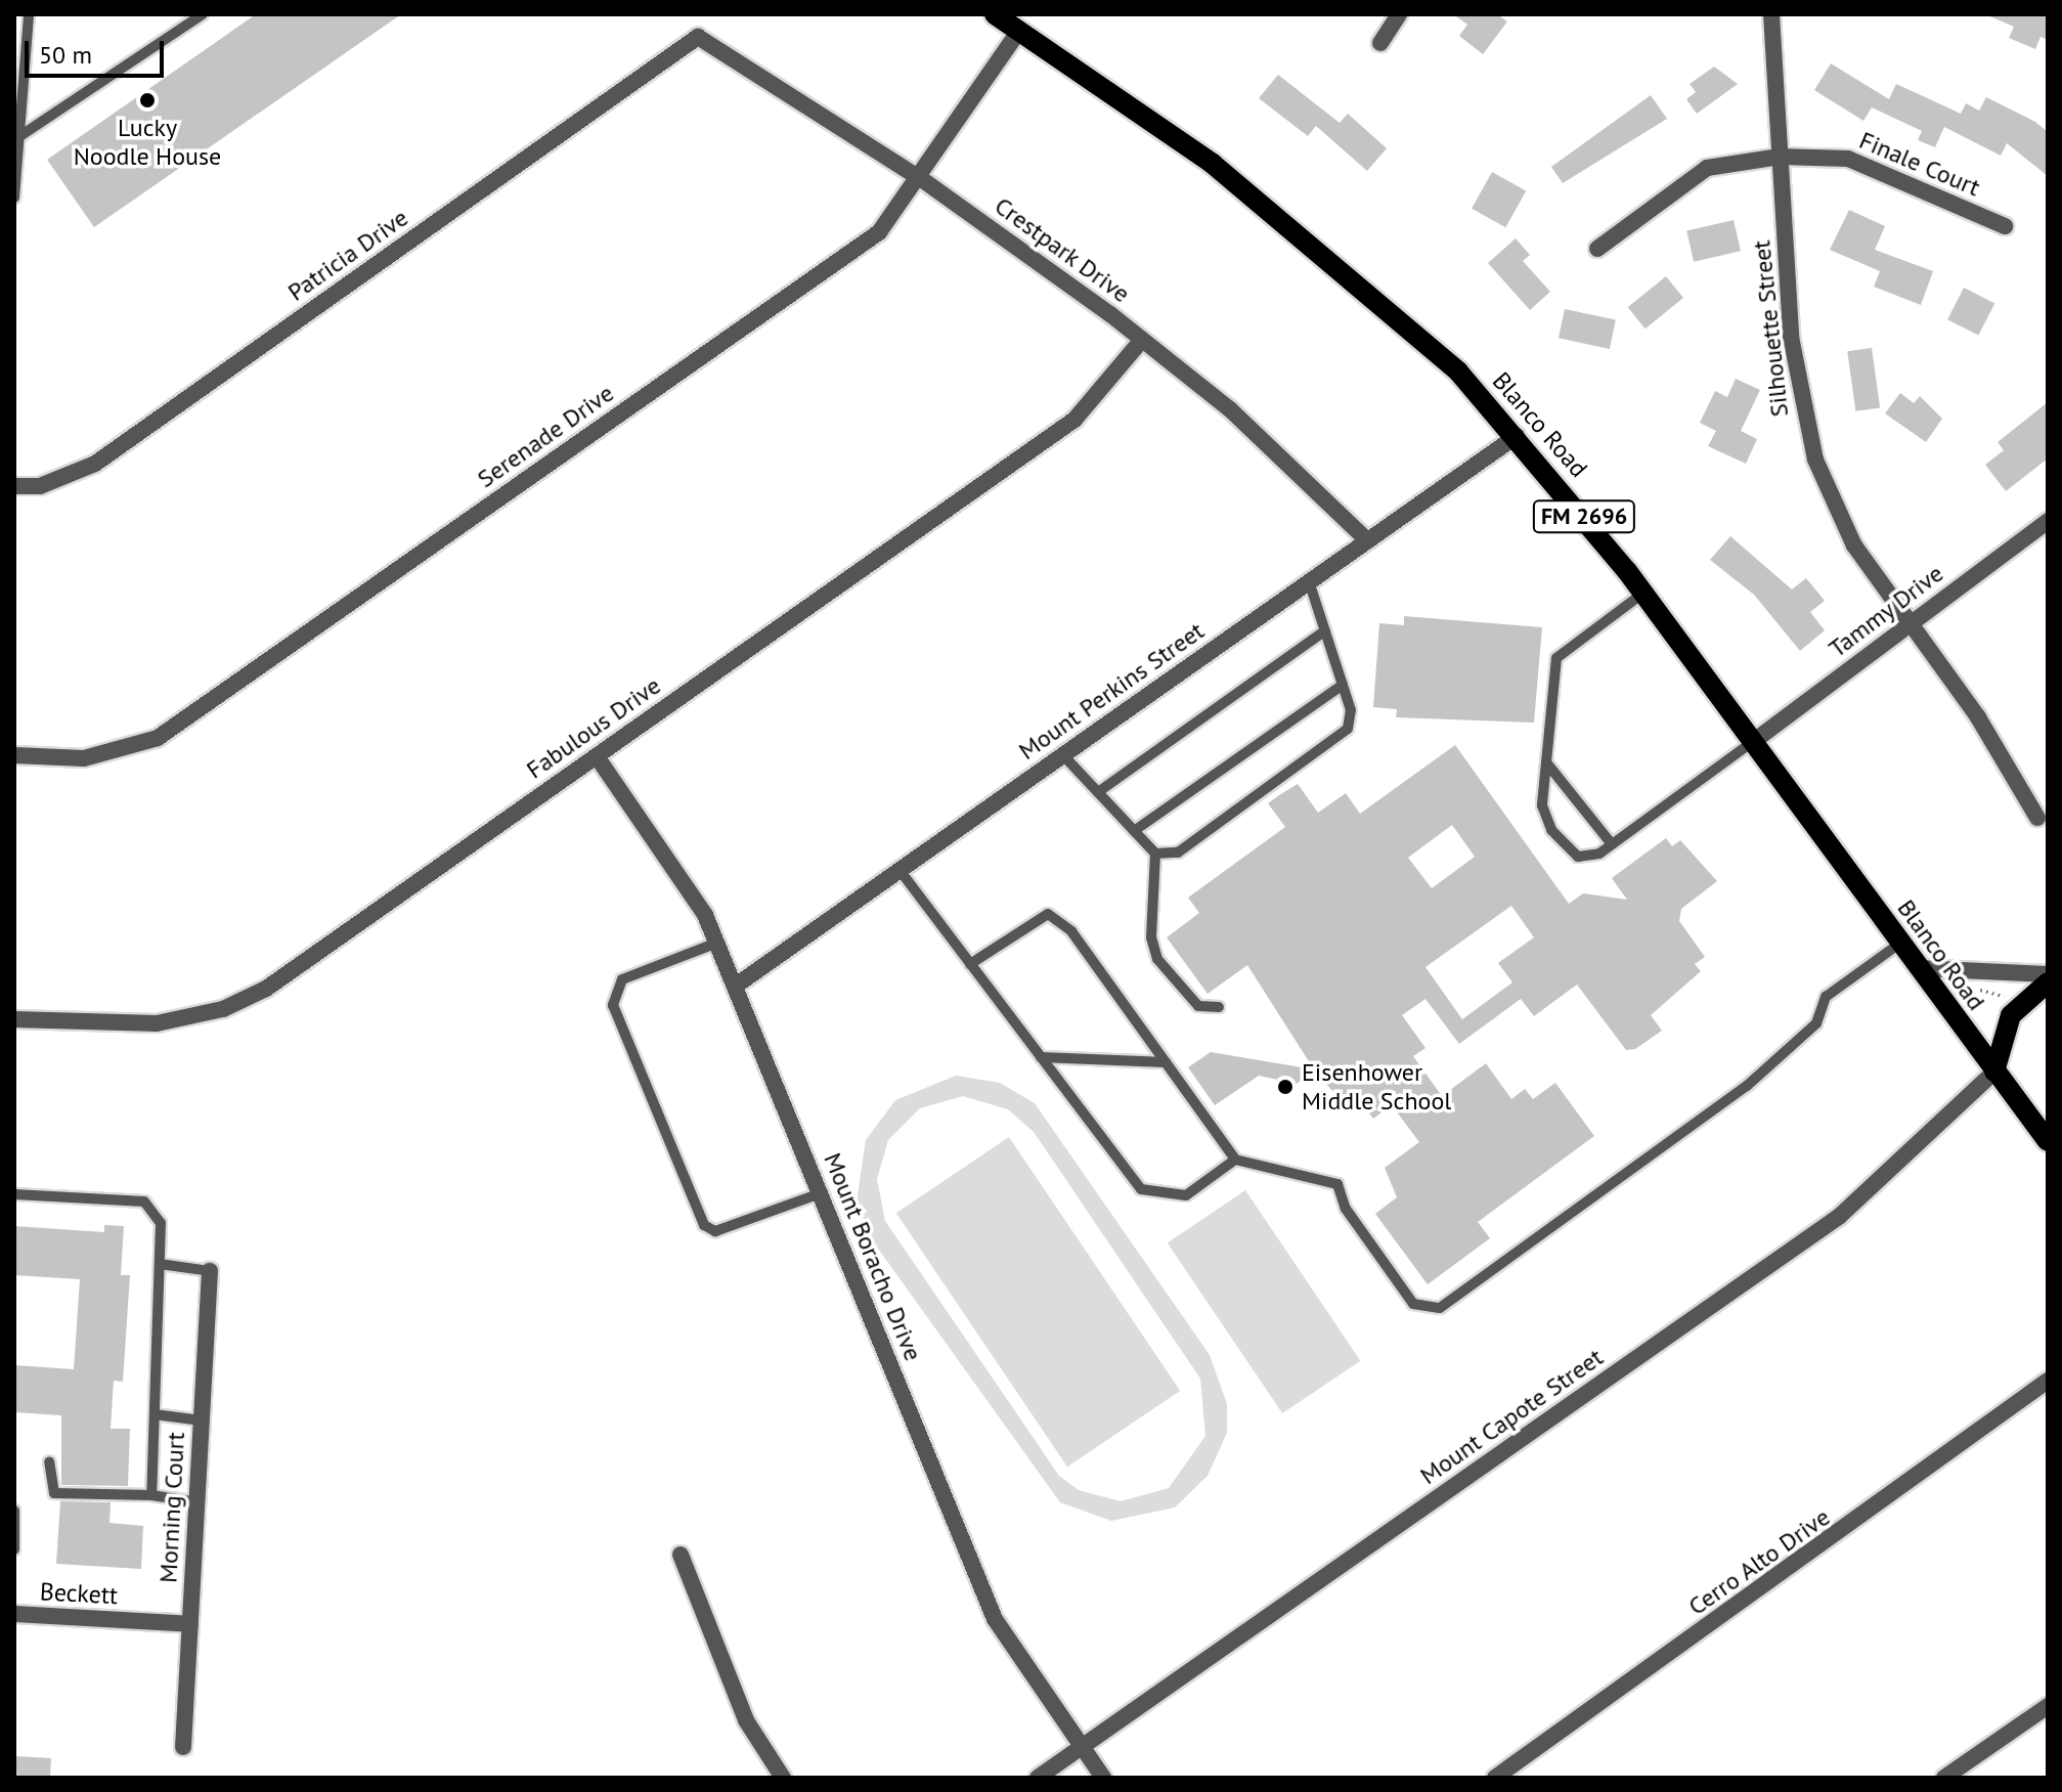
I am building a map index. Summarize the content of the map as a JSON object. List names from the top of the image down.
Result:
{
  "streets": {
    "main road": ["Blanco Road", "FM 2696"],
    "street": [
      "Finale Court",
      "Crestpark Drive",
      "Patricia Drive",
      "Silhouette Street",
      "Serenade Drive",
      "Tammy Drive",
      "Mount Perkins Street",
      "Fabulous Drive",
      "Mount Boracho Drive",
      "Mount Capote Street",
      "Morning Court",
      "Cerro Alto Drive",
      "Beckett"
    ]
  },
  "crossings": [
    ["Finale Court", "Silhouette Street"],
    ["Crestpark Drive", "Patricia Drive"],
    ["Crestpark Drive", "Serenade Drive"],
    ["Crestpark Drive", "Mount Perkins Street"],
    ["Crestpark Drive", "Fabulous Drive"],
    ["Silhouette Street", "Tammy Drive"],
    ["Blanco Road", "Serenade Drive"],
    ["Blanco Road", "Tammy Drive"],
    ["Blanco Road", "Mount Perkins Street"],
    ["Blanco Road", "Mount Capote Street"],
    ["Mount Perkins Street", "Mount Boracho Drive"],
    ["Fabulous Drive", "Mount Boracho Drive"],
    ["Mount Boracho Drive", "Mount Capote Street"],
    ["Morning Court", "Beckett"]
  ],
  "places": ["Lucky Noodle House", "Eisenhower Middle School"],
  "scale_bar": "50 m"
}
